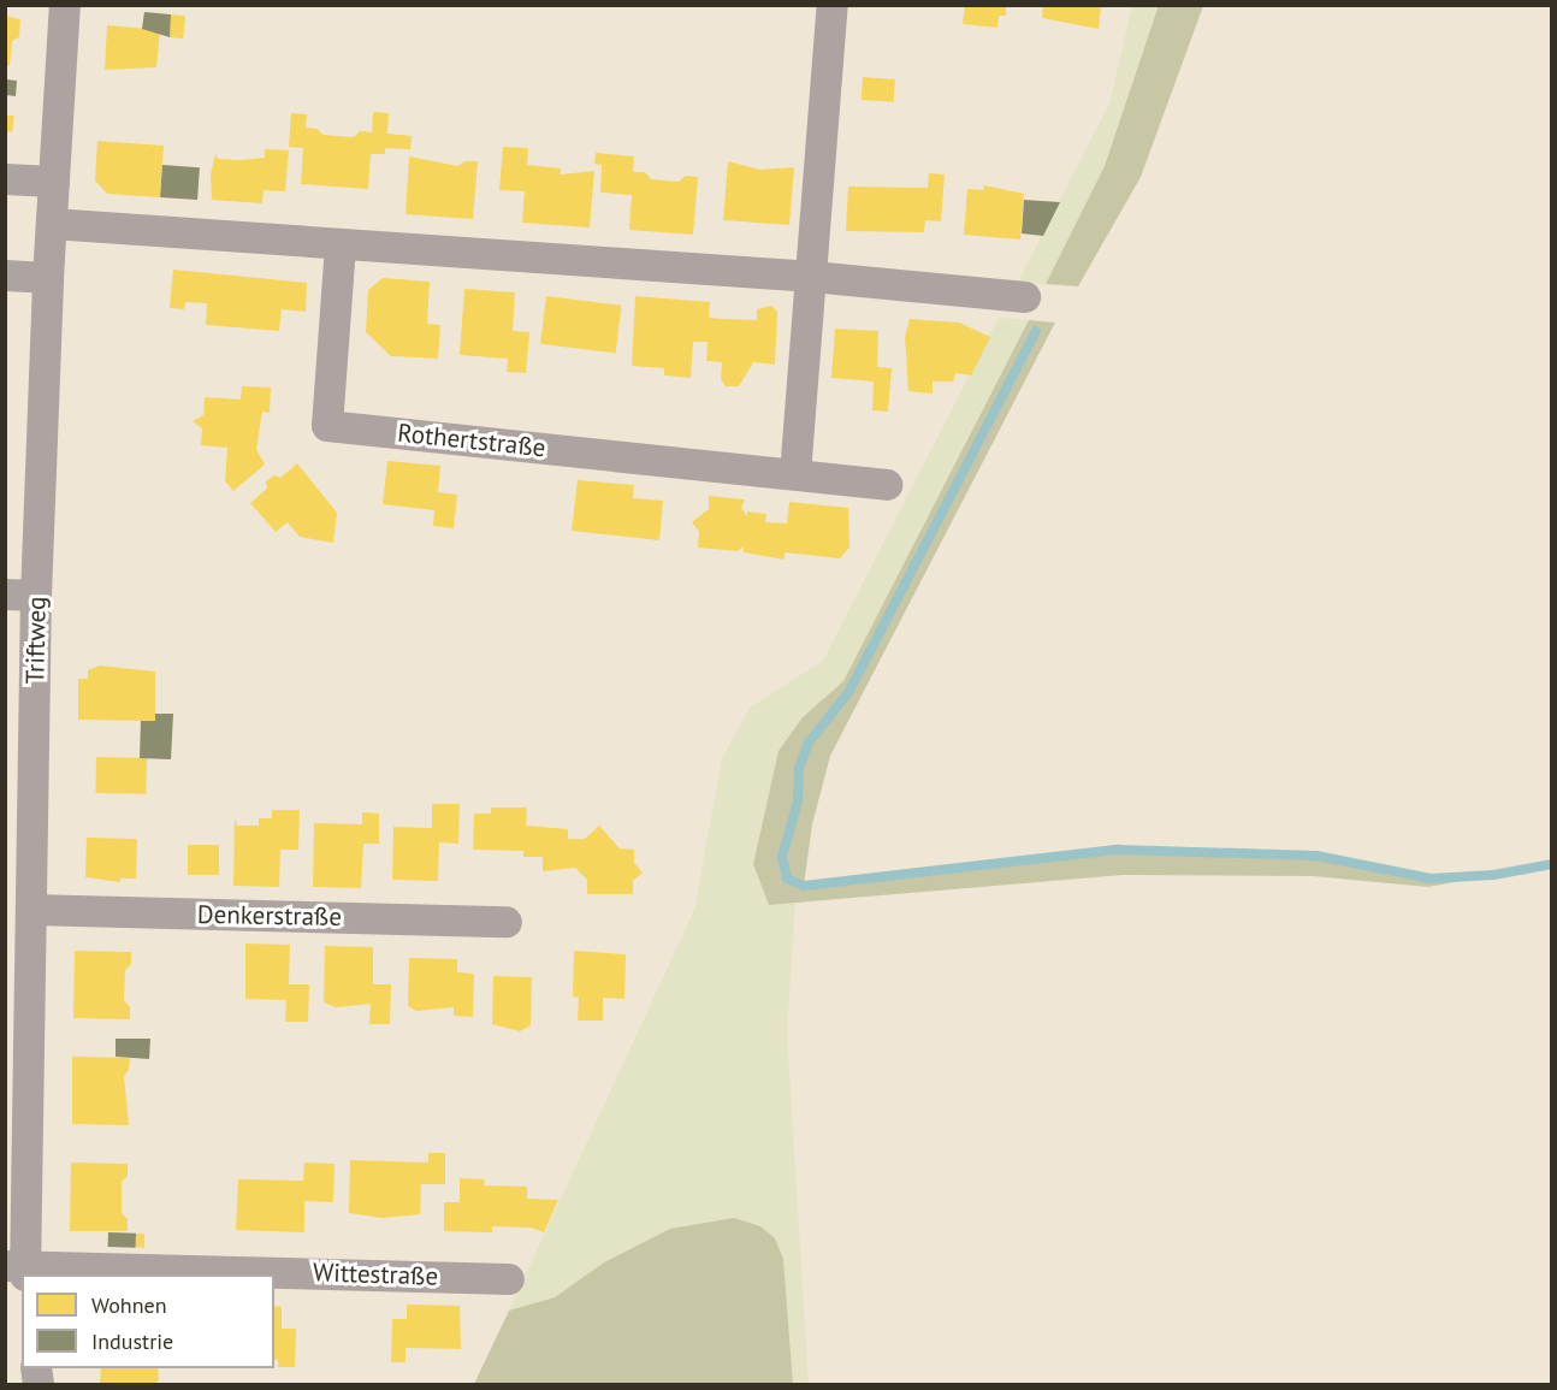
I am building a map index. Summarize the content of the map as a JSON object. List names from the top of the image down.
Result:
{
  "streets": {
    "street": [
      "Rothertstraße",
      "Triftweg",
      "Denkerstraße",
      "Wittestraße"
    ]
  },
  "crossings": [
    ["Triftweg", "Denkerstraße"],
    ["Triftweg", "Wittestraße"]
  ],
  "legend": ["Wohnen", "Industrie"]
}
